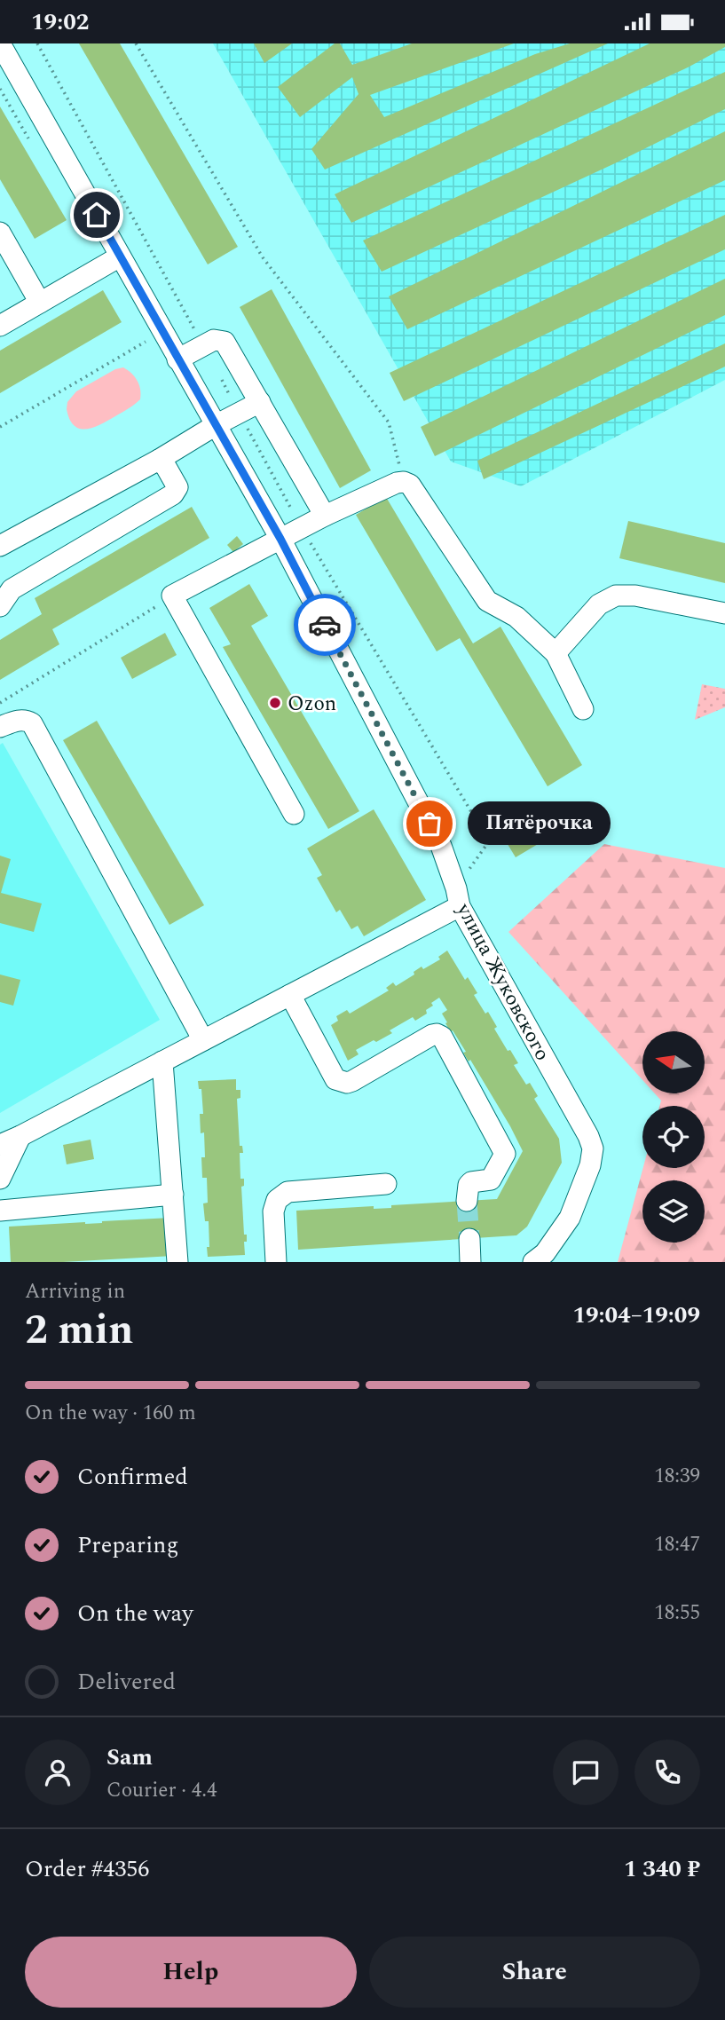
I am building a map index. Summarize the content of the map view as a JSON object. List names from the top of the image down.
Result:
{
  "streets": {
    "street": ["улица Жуковского"]
  },
  "places": ["Ozon", "Пятёрочка"],
  "north": "left",
  "page": {
    "status": "19:02",
    "bubble": "Пятёрочка",
    "heading": ["2 min", "Arriving in", "19:04–19:09"],
    "panel": [
      "Sam",
      "Courier · 4.4",
      "Order #4356",
      "1 340 ₽"
    ],
    "bar": "On the way · 160 m",
    "list": [
      ["Confirmed", "18:39"],
      ["Preparing", "18:47"],
      ["On the way", "18:55"],
      "Delivered"
    ],
    "buttons": ["Help", "Share"]
  }
}
